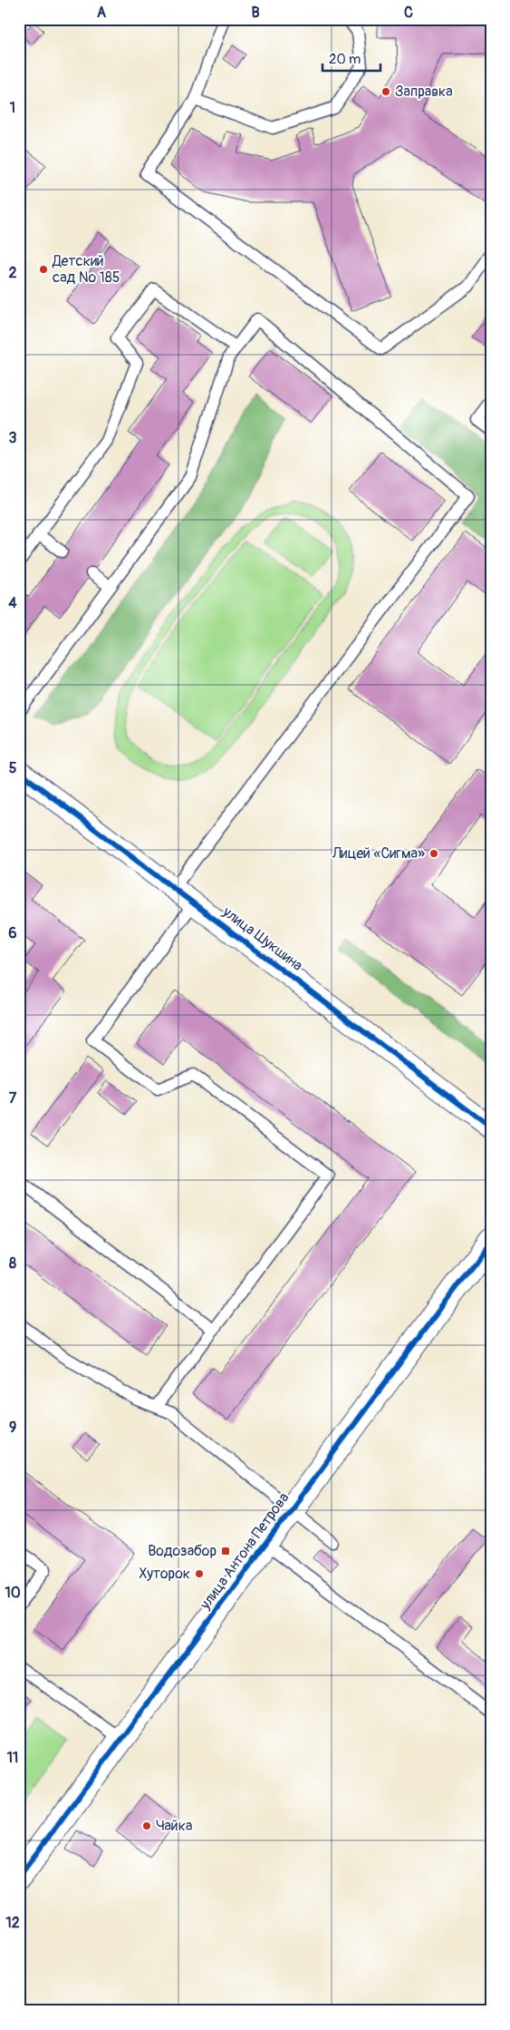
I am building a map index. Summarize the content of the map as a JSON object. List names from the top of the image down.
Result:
{
  "streets": {
    "street": ["улица Шукшина", "улица Антона Петрова"]
  },
  "places": {
    "other": [
      "Заправка",
      "Детский сад № 185",
      "Лицей «Сигма»",
      "Хуторок",
      "Чайка"
    ],
    "transit": ["Водозабор"]
  },
  "scale_bar": "20 m",
  "grid": {
    "columns": ["A", "B", "C"],
    "rows": [
      "1",
      "2",
      "3",
      "4",
      "5",
      "6",
      "7",
      "8",
      "9",
      "10",
      "11",
      "12"
    ]
  }
}
